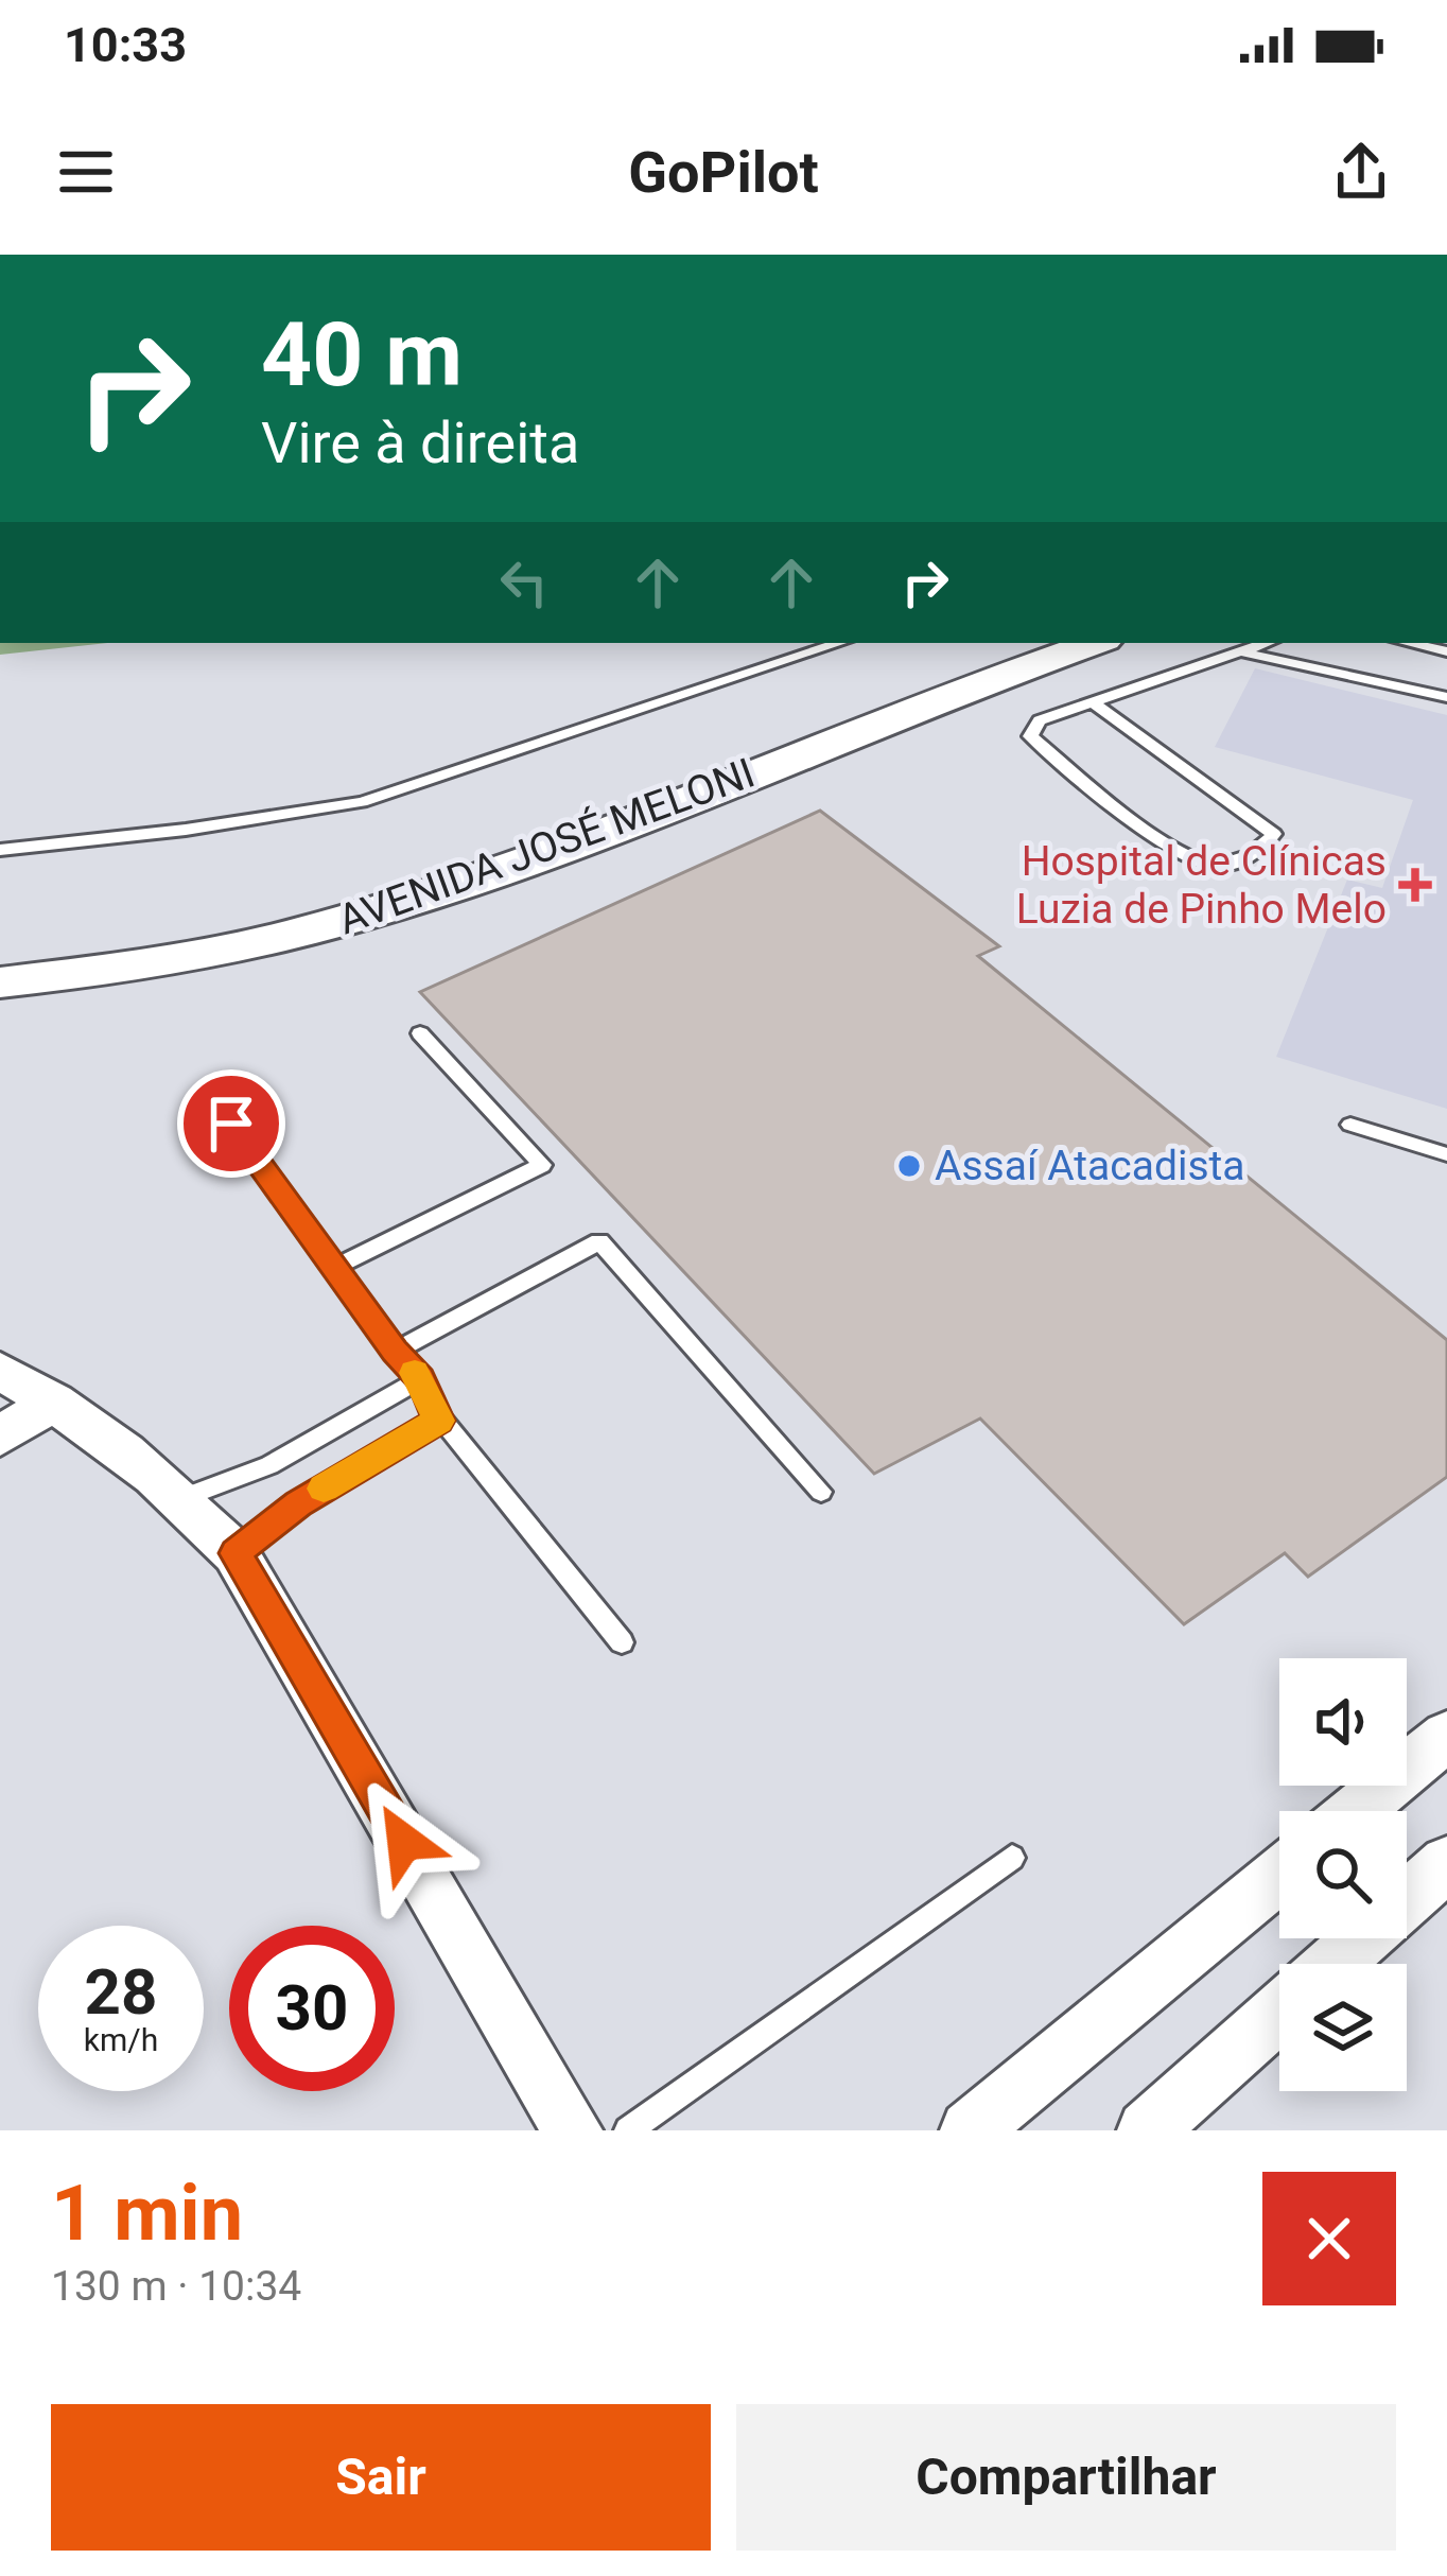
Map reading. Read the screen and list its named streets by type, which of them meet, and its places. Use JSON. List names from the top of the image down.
{
  "streets": {
    "street": ["AVENIDA JOSÉ MELONI"]
  },
  "places": {
    "health": ["Hospital de Clínicas Luzia de Pinho Melo"],
    "other": ["Assaí Atacadista"]
  },
  "page": {
    "status": "10:33",
    "header": "GoPilot",
    "turn": ["40 m", "Vire à direita"],
    "speed": "28 km/h",
    "limit": "30",
    "heading": ["1 min", "130 m · 10:34"],
    "buttons": ["Sair", "Compartilhar"]
  }
}
